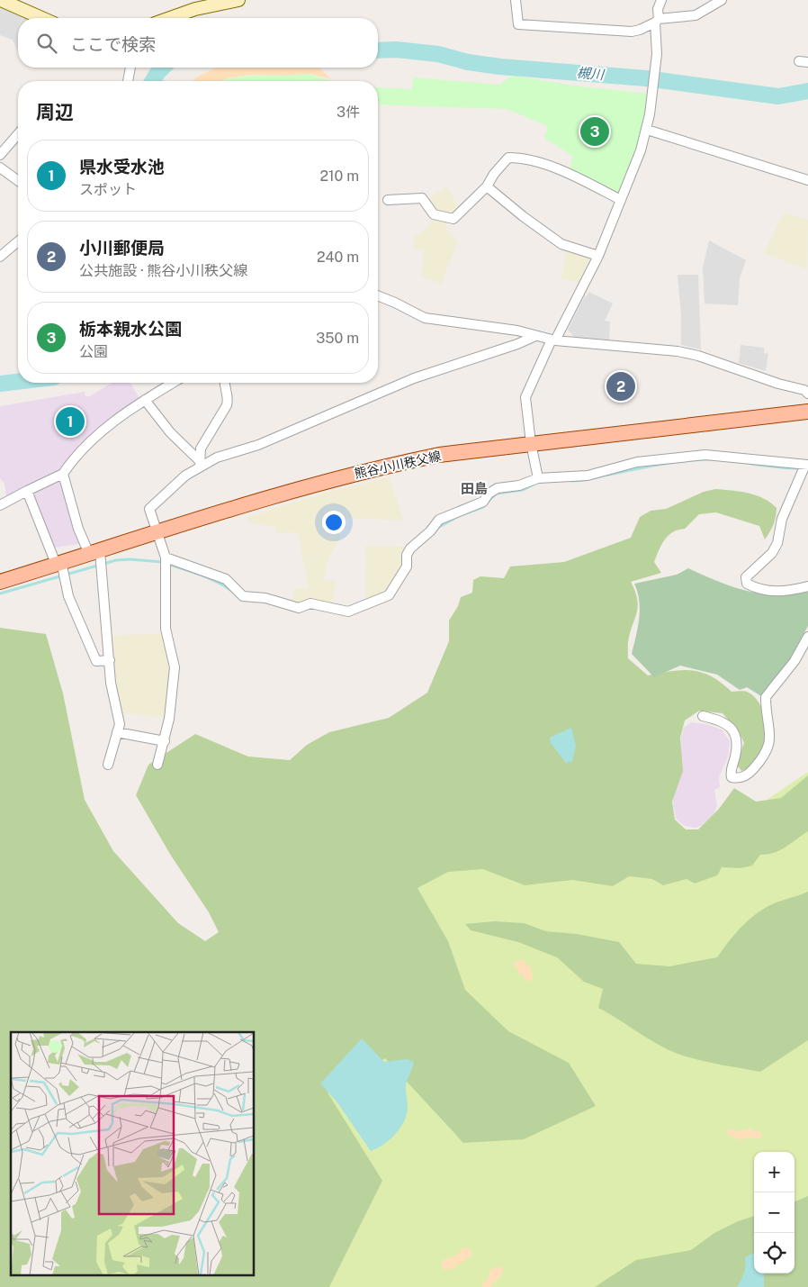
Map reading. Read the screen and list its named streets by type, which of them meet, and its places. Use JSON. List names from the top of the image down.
{
  "streets": {
    "main road": ["熊谷小川秩父線"]
  },
  "districts": ["田島"],
  "water": ["槻川"],
  "page": {
    "search": "ここで検索",
    "heading": ["周辺", "3件"],
    "pins": ["3", "2", "1"],
    "list": [
      {
        "mark": "1",
        "name": "県水受水池",
        "note": "スポット",
        "value": "210 m"
      },
      {
        "mark": "2",
        "name": "小川郵便局",
        "note": "公共施設 · 熊谷小川秩父線",
        "value": "240 m"
      },
      {
        "mark": "3",
        "name": "栃本親水公園",
        "note": "公園",
        "value": "350 m"
      }
    ],
    "map_buttons": ["+", "−"]
  }
}
